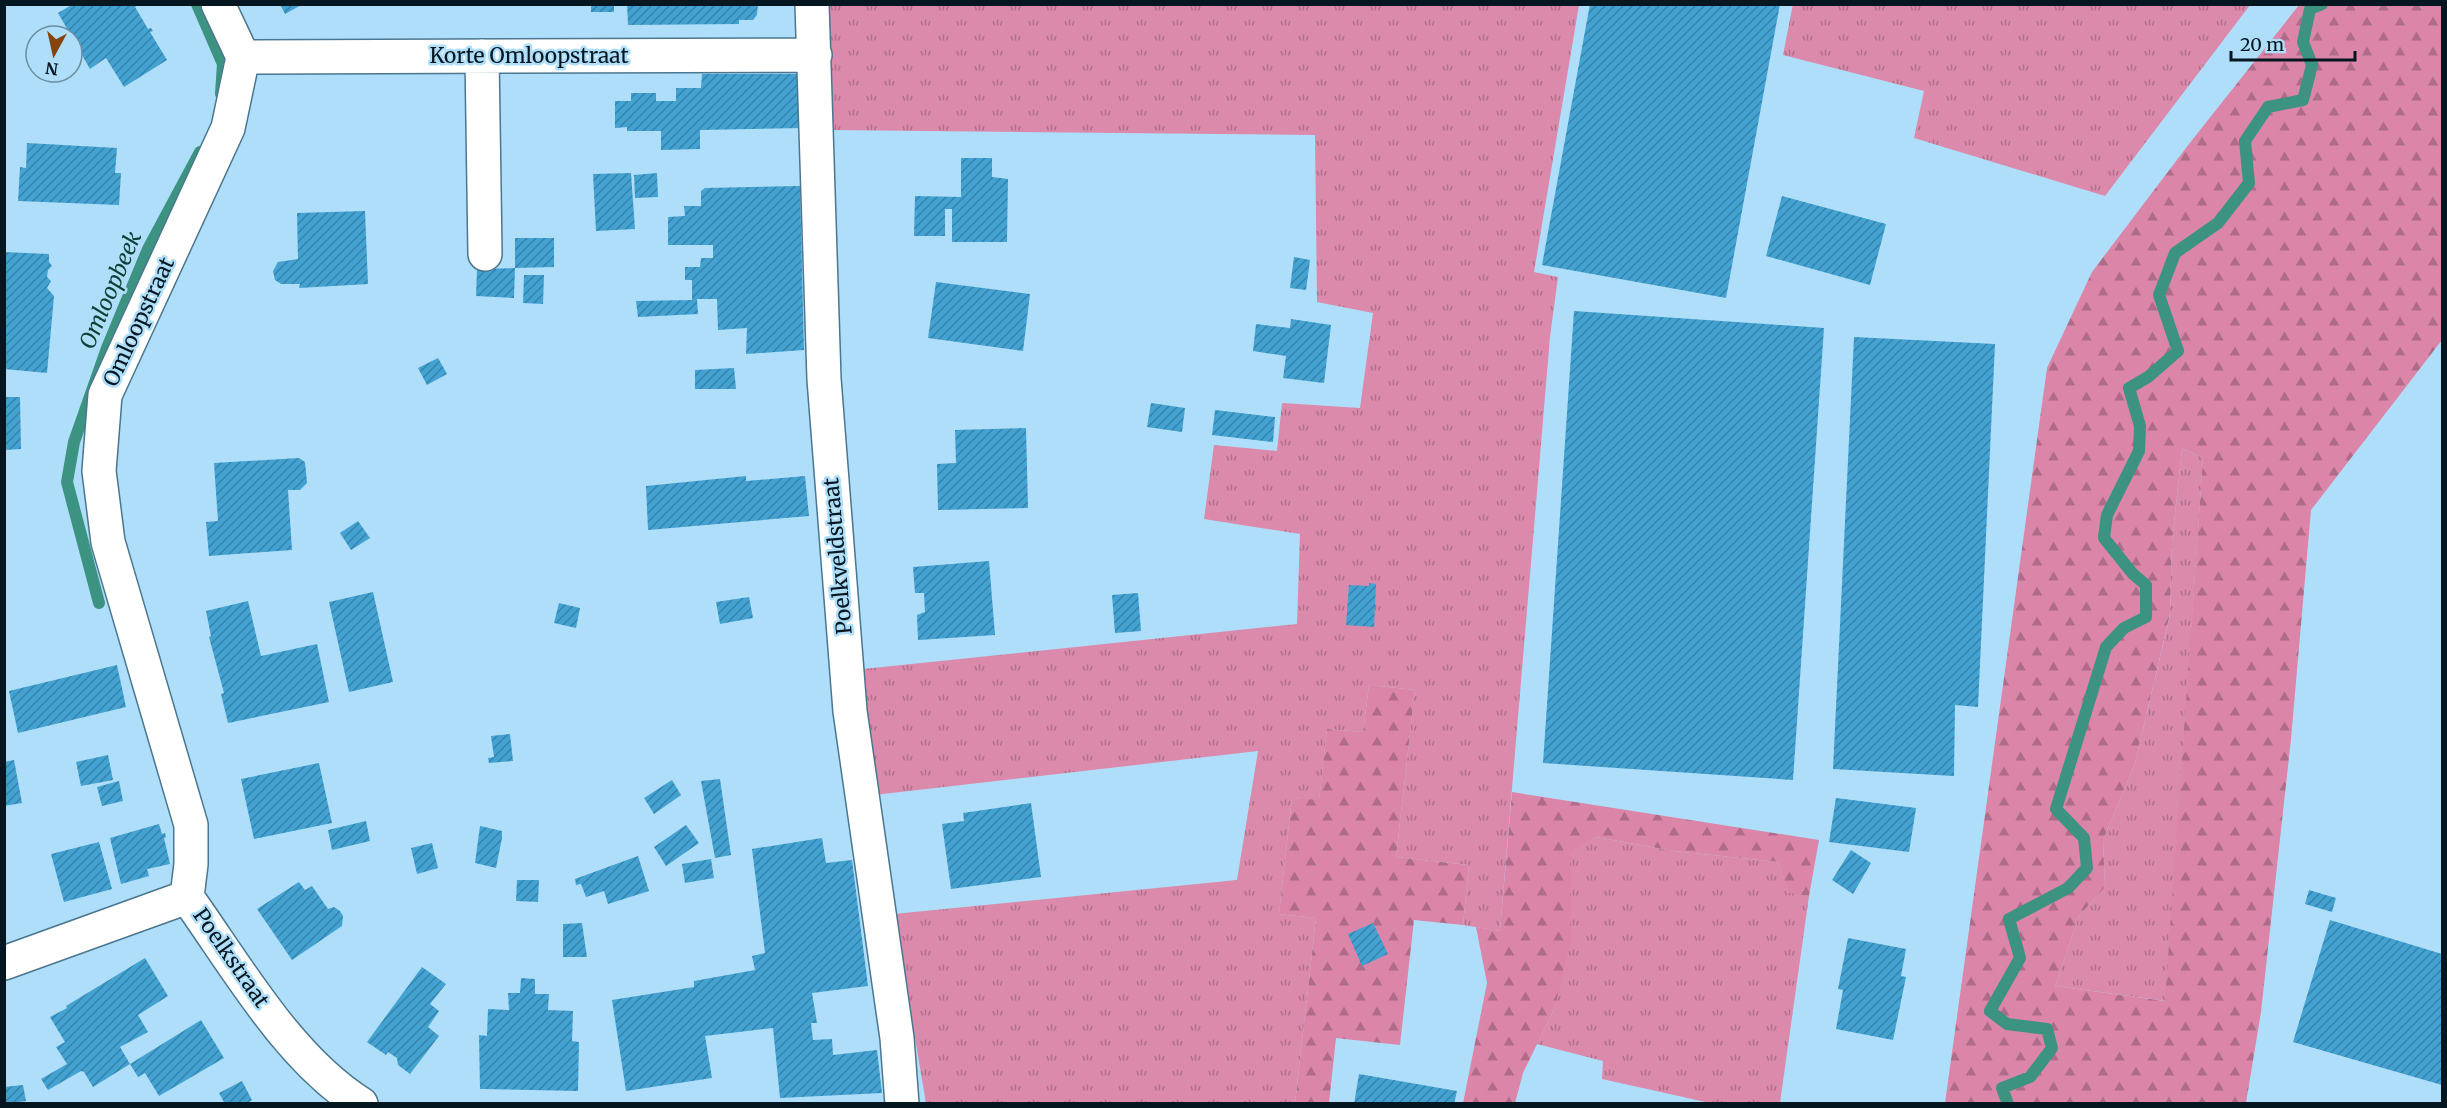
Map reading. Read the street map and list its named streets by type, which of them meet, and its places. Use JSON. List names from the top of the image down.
{
  "streets": {
    "street": [
      "Korte Omloopstraat",
      "Omloopstraat",
      "Poelkveldstraat",
      "Poelkstraat"
    ]
  },
  "crossings": [
    ["Korte Omloopstraat", "Omloopstraat"],
    ["Korte Omloopstraat", "Poelkveldstraat"],
    ["Omloopstraat", "Poelkstraat"]
  ],
  "water": ["Omloopbeek"],
  "scale_bar": "20 m",
  "north": "bottom"
}
